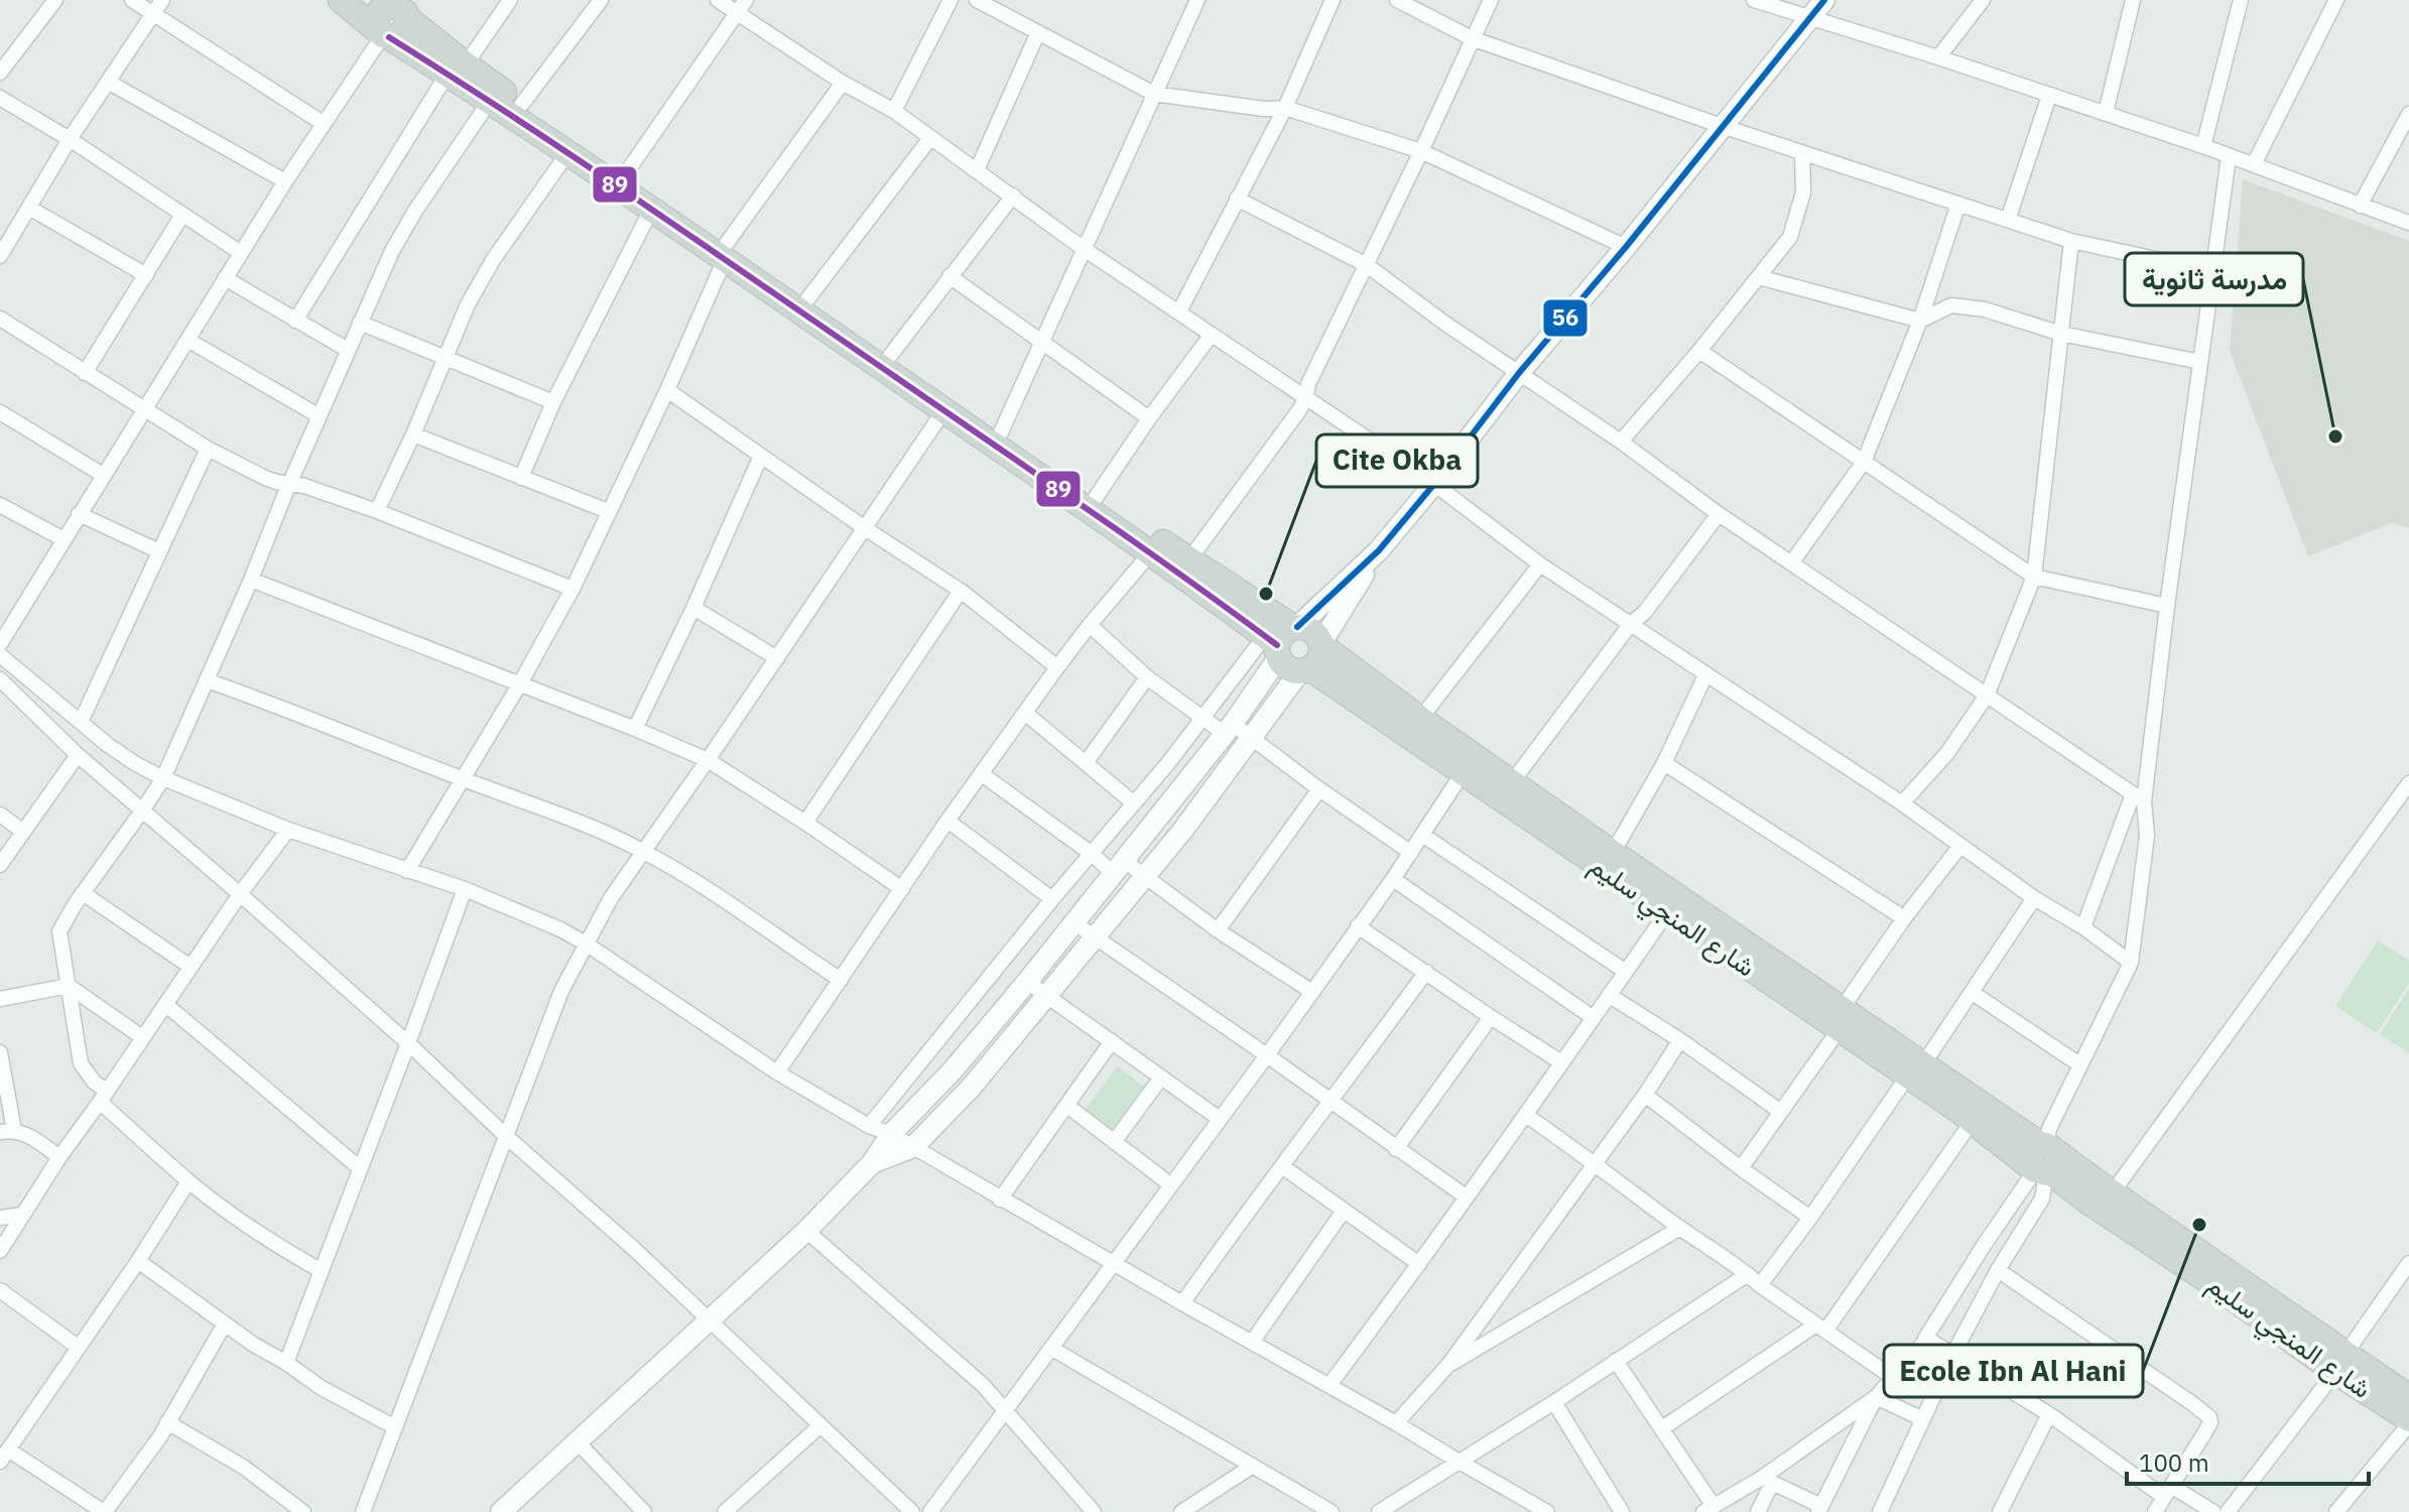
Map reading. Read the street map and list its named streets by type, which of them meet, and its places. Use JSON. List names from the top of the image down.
{
  "streets": {
    "main road": ["شارع المنجي سليم"]
  },
  "places": ["مدرسة ثانوية", "Cite Okba", "Ecole Ibn Al Hani"],
  "lines": ["transit line 56", "transit line 89"],
  "scale_bar": "100 m"
}
